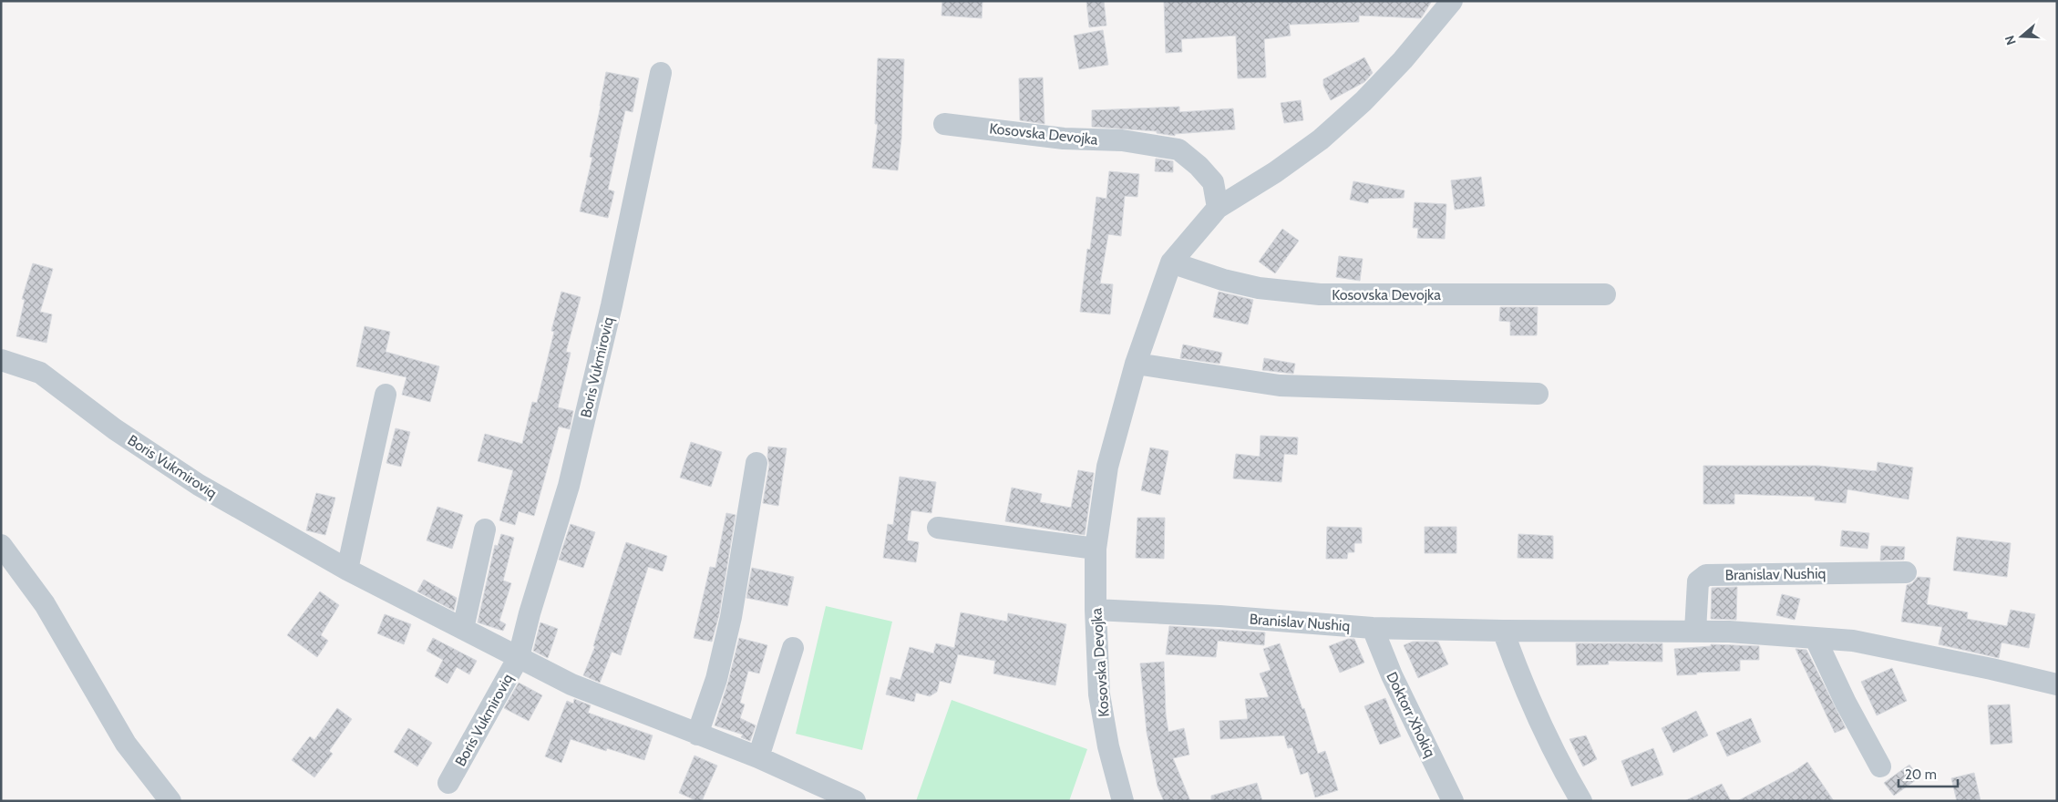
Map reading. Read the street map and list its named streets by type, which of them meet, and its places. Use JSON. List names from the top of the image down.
{
  "streets": {
    "street": [
      "Kosovska Devojka",
      "Boris Vukmiroviq",
      "Branislav Nushiq",
      "Doktorr Xhokiq"
    ]
  },
  "crossings": [
    ["Kosovska Devojka", "Branislav Nushiq"],
    ["Branislav Nushiq", "Doktorr Xhokiq"]
  ],
  "scale_bar": "20 m",
  "north": "left"
}
